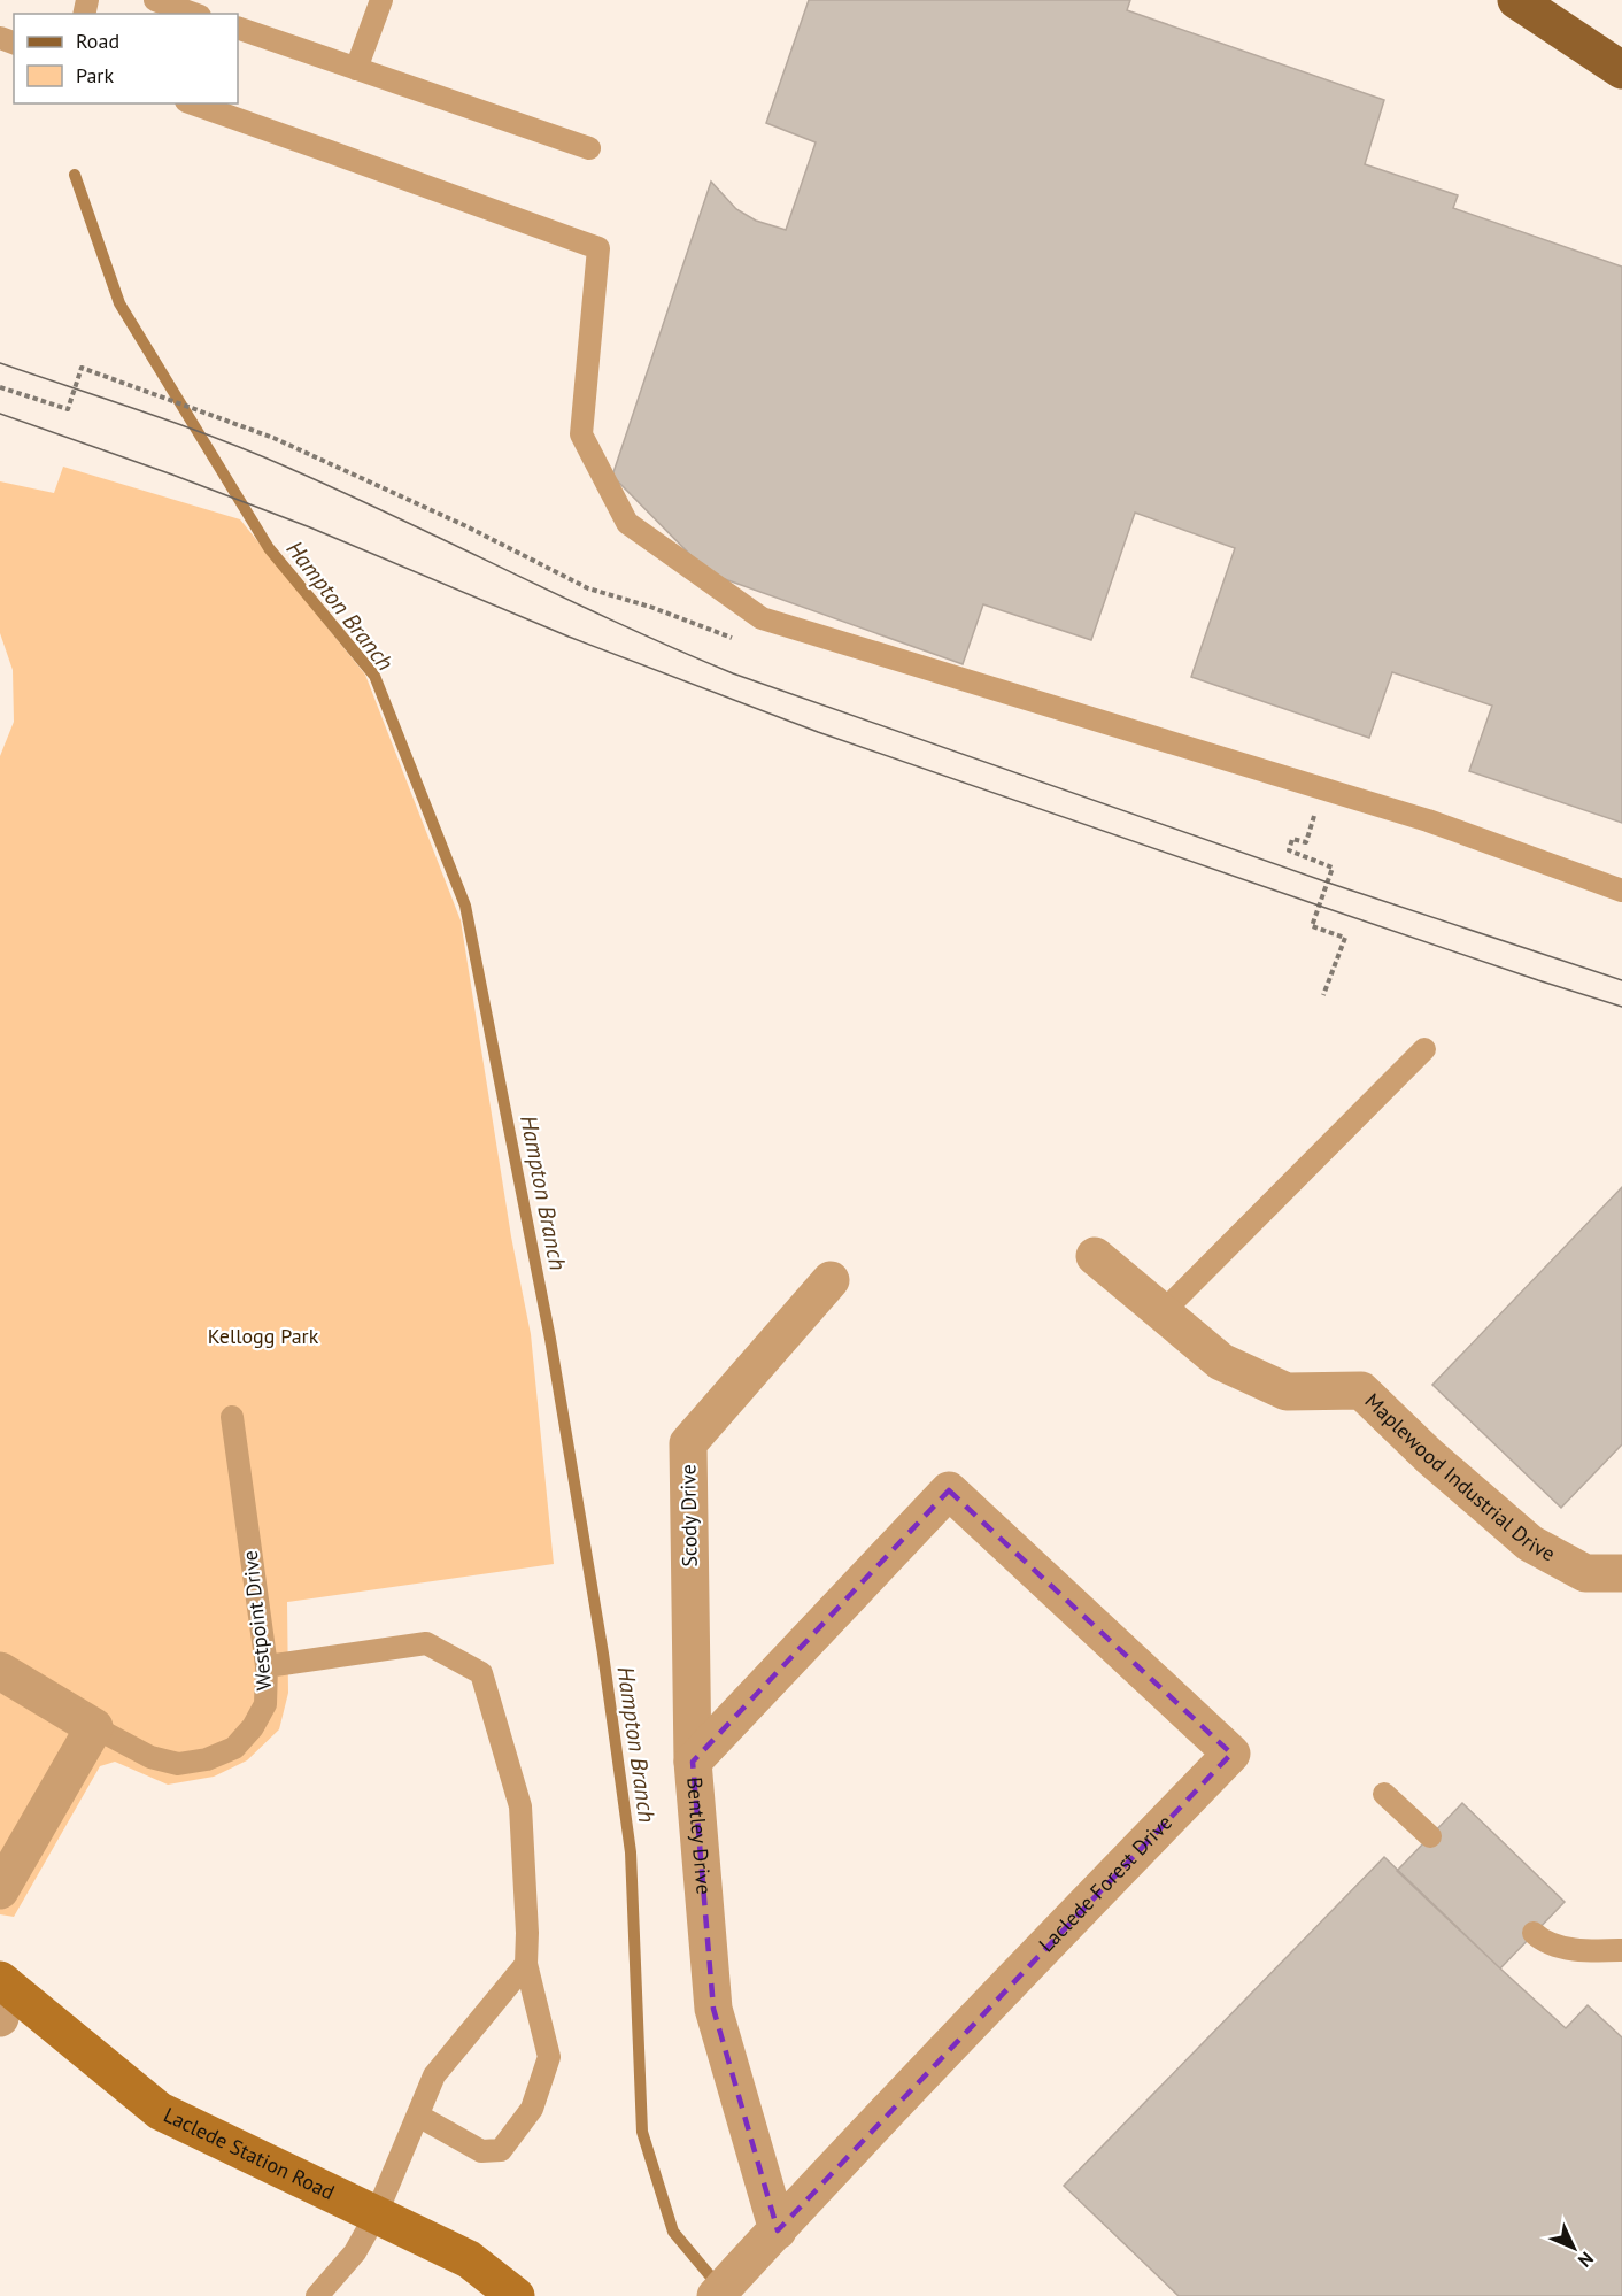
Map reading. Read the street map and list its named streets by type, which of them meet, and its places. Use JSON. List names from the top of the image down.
{
  "streets": {
    "street": [
      "Maplewood Industrial Drive",
      "Scody Drive",
      "Bentley Drive",
      "Laclede Forest Drive",
      "Laclede Station Road"
    ],
    "lane": ["Westpoint Drive"]
  },
  "crossings": [
    ["Scody Drive", "Bentley Drive"],
    ["Bentley Drive", "Laclede Forest Drive"]
  ],
  "water": ["Hampton Branch"],
  "parks": ["Kellogg Park"],
  "legend": ["Road", "Park"],
  "north": "bottom right"
}
